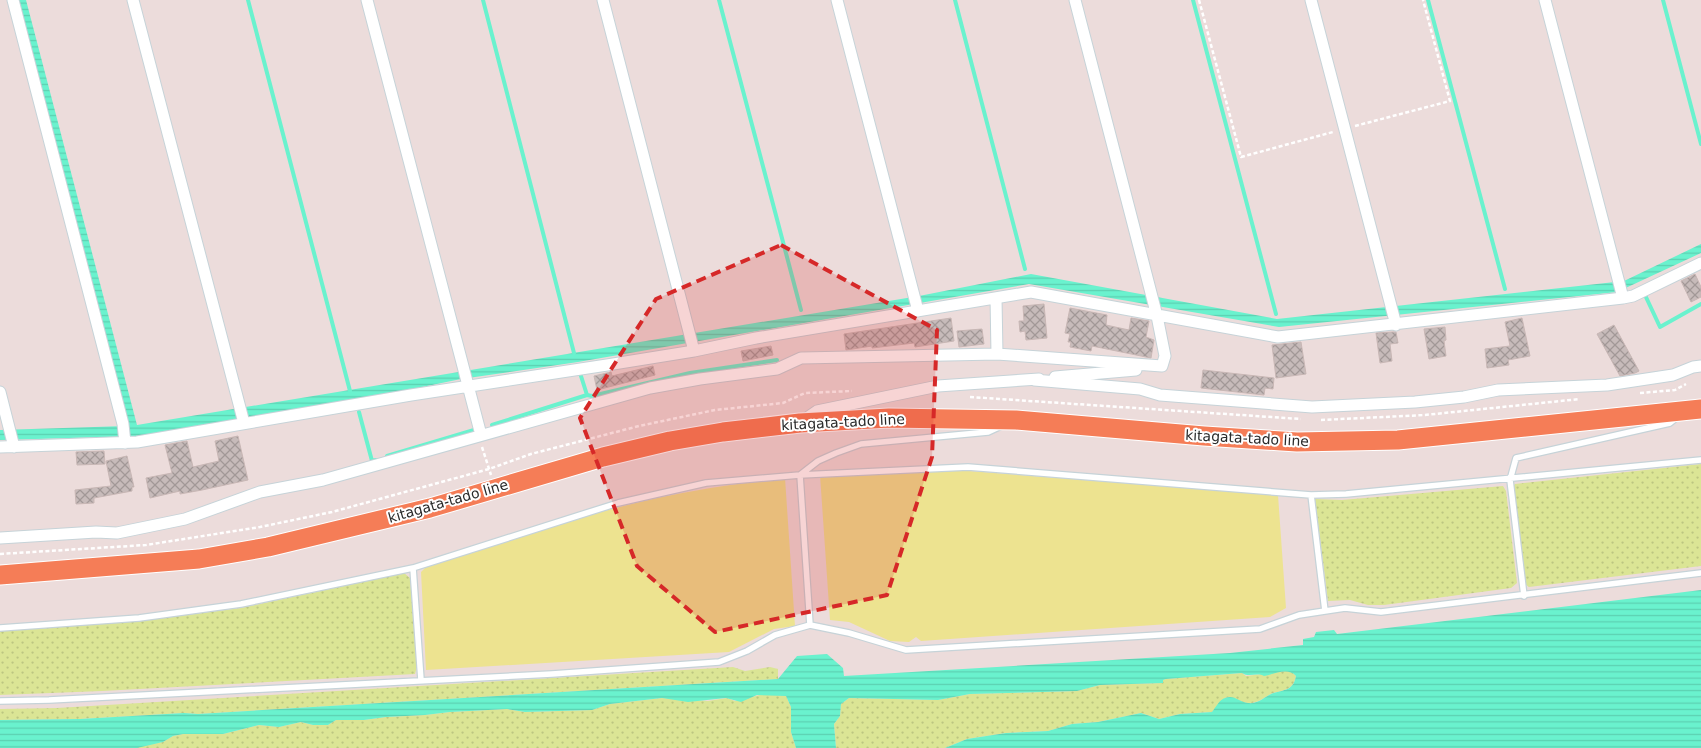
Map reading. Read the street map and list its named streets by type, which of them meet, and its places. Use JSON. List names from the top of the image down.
{
  "streets": {
    "main road": ["kitagata-tado line"]
  }
}
